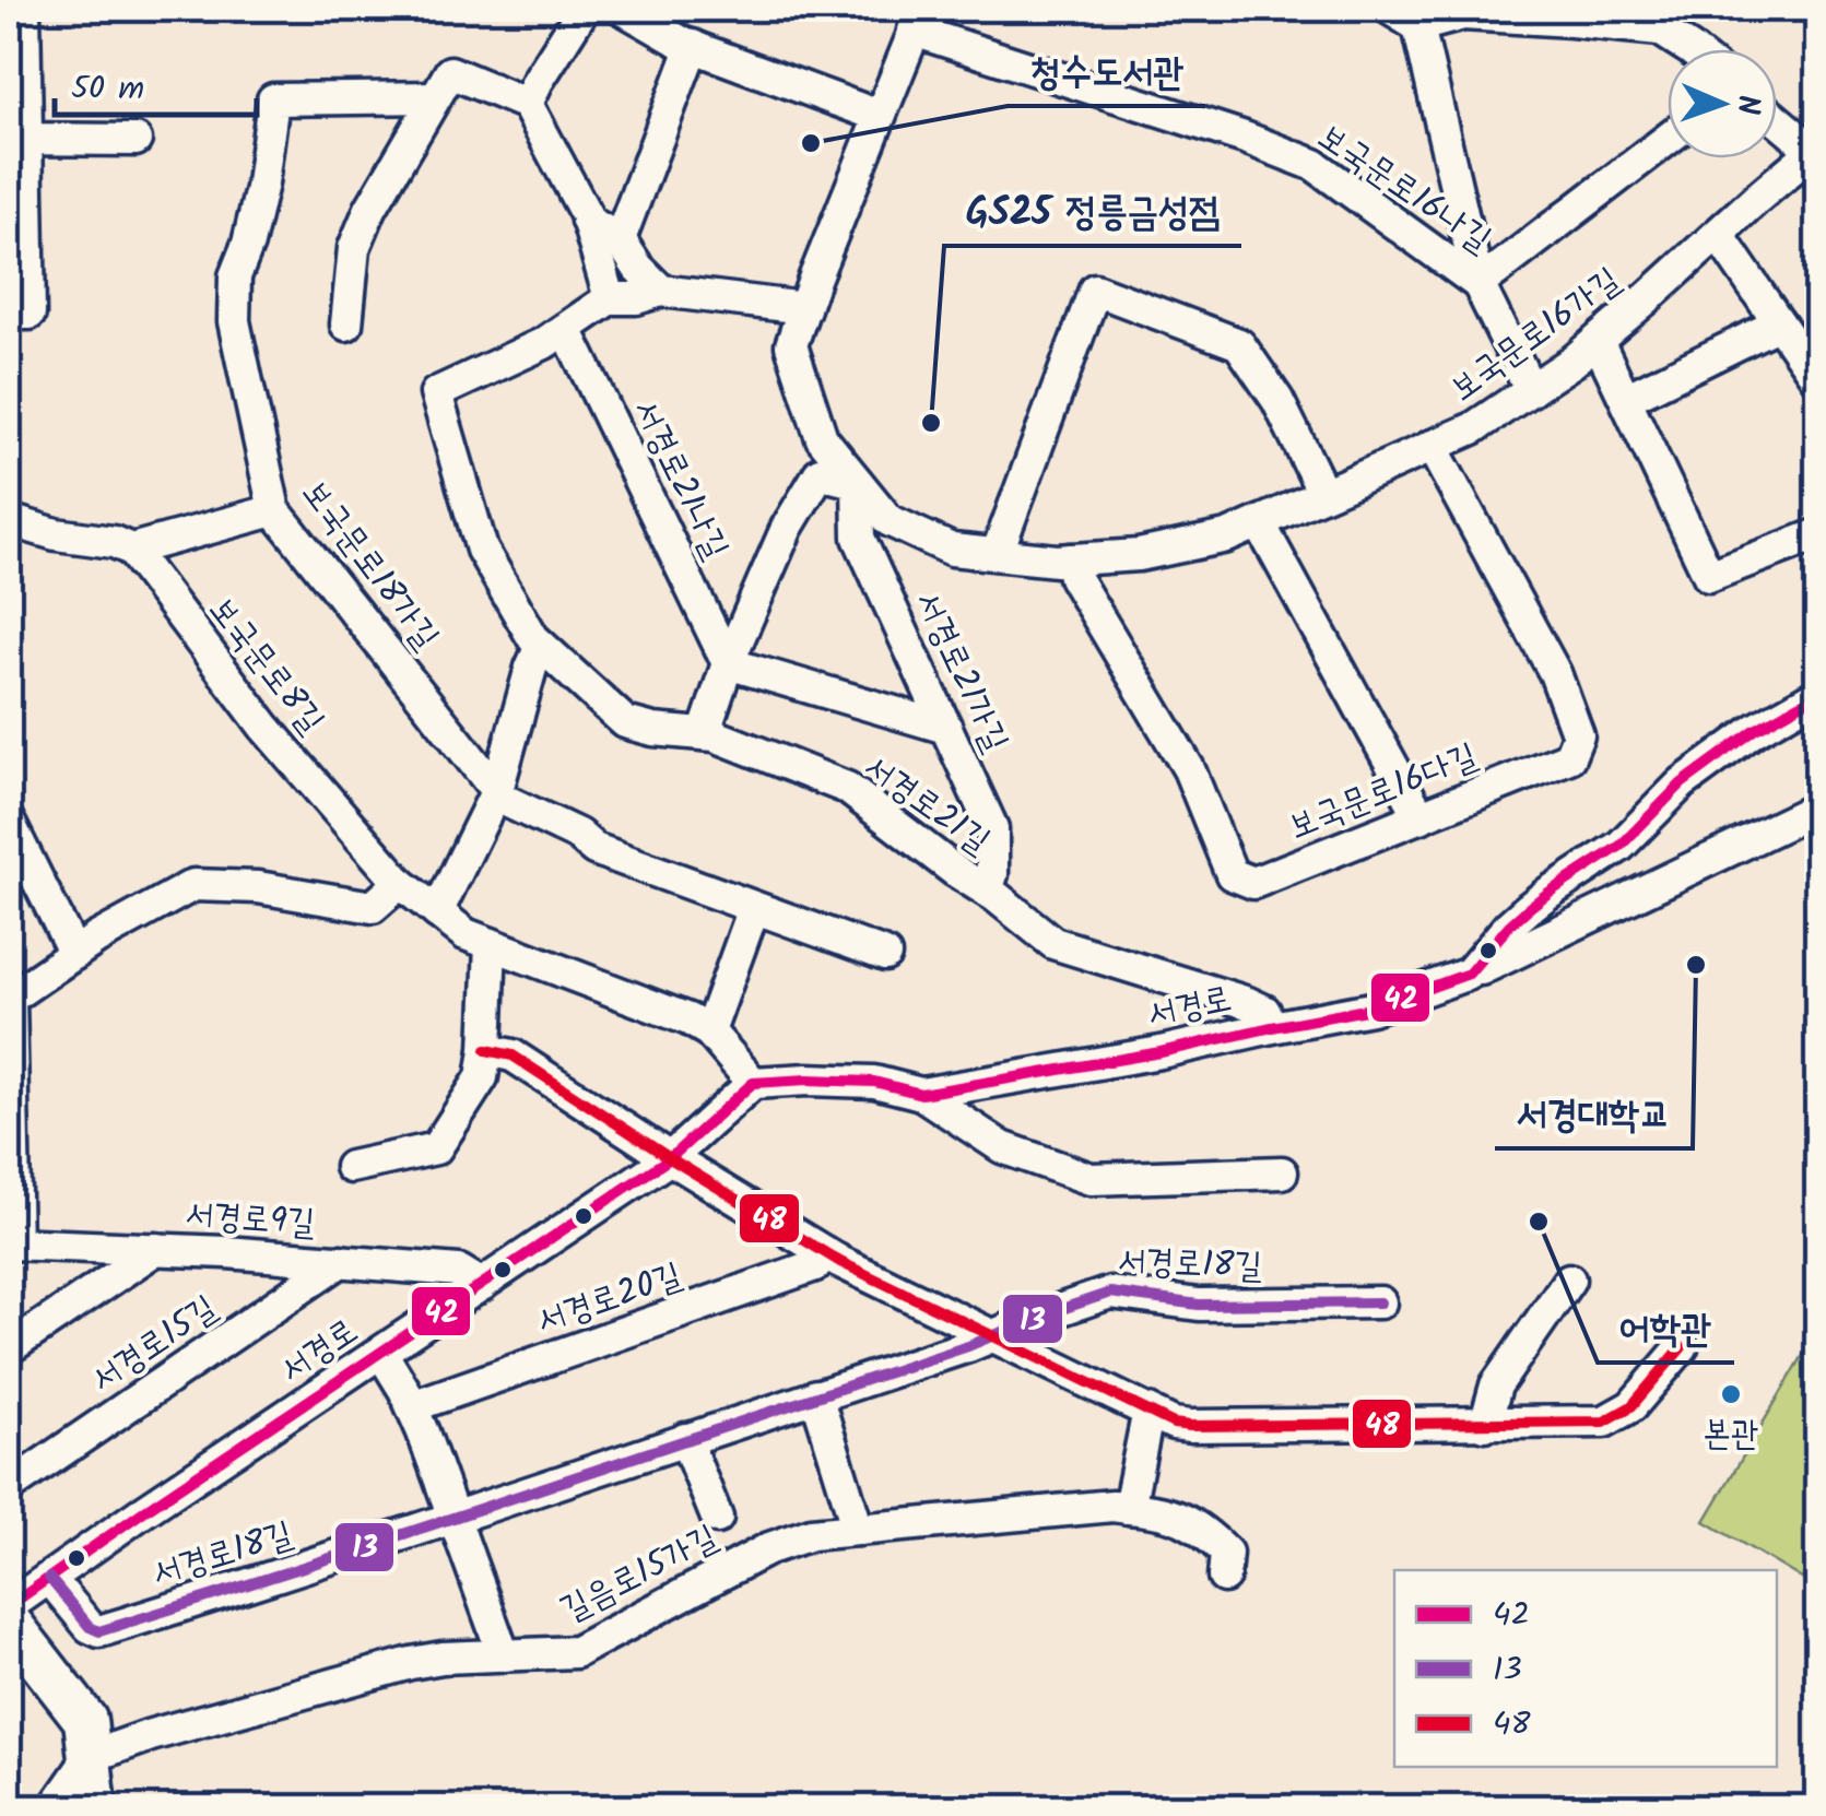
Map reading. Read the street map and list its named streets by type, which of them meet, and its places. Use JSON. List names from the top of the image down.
{
  "streets": {
    "street": [
      "보국문로16나길",
      "보국문로16가길",
      "서경로21나길",
      "보국문로18가길",
      "보국문로8길",
      "서경로21가길",
      "보국문로16다길",
      "서경로21길",
      "서경로",
      "서경로9길",
      "서경로18길",
      "서경로20길",
      "서경로15길",
      "길음로15가길"
    ]
  },
  "crossings": [
    ["보국문로16나길", "보국문로16가길"],
    ["보국문로16가길", "서경로21가길"],
    ["보국문로16가길", "보국문로16다길"],
    ["보국문로16가길", "서경로21길"],
    ["서경로21나길", "서경로21길"],
    ["보국문로8길", "서경로"],
    ["서경로21가길", "서경로21길"],
    ["서경로21길", "서경로"],
    ["서경로", "서경로9길"],
    ["서경로", "서경로18길"],
    ["서경로9길", "서경로15길"]
  ],
  "places": [
    "청수도서관",
    "GS25 정릉금성점",
    "서경대학교",
    "어학관",
    "본관"
  ],
  "lines": ["transit line 42", "transit line 48", "transit line 13"],
  "legend": ["42", "13", "48"],
  "scale_bar": "50 m",
  "north": "right"
}
